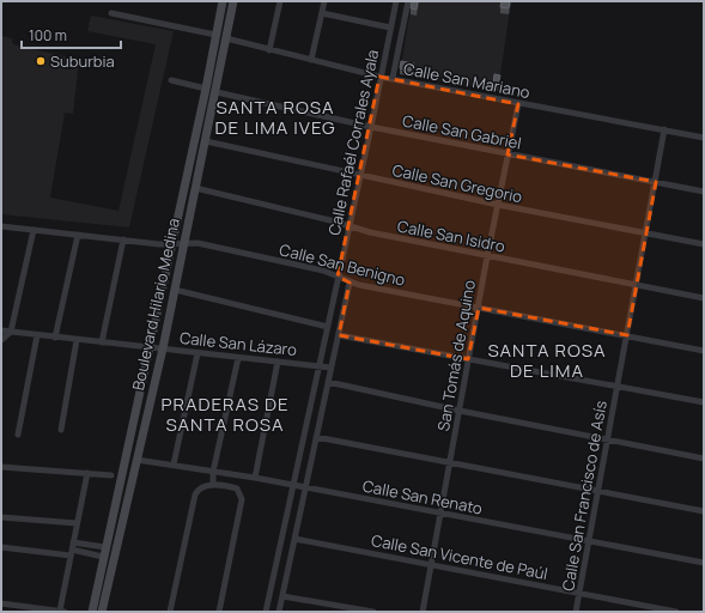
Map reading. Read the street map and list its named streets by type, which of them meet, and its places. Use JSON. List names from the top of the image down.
{
  "streets": {
    "main road": ["Boulevard Hilario Medina"],
    "street": [
      "Calle San Mariano",
      "Calle San Gabriel",
      "Calle Rafaél Corrales Ayala",
      "Calle San Gregorio",
      "Calle San Isidro",
      "Calle San Benigno",
      "Calle San Lázaro",
      "San Tomás de Aquino",
      "Calle San Francisco de Asís",
      "Calle San Renato",
      "Calle San Vicente de Paúl"
    ]
  },
  "crossings": [
    ["Calle San Mariano", "Calle Rafaél Corrales Ayala"],
    ["Calle San Mariano", "Boulevard Hilario Medina"],
    ["Calle San Mariano", "San Tomás de Aquino"],
    ["Calle San Mariano", "Calle San Francisco de Asís"],
    ["Calle San Gabriel", "Calle Rafaél Corrales Ayala"],
    ["Calle San Gabriel", "Boulevard Hilario Medina"],
    ["Calle San Gabriel", "San Tomás de Aquino"],
    ["Calle San Gabriel", "Calle San Francisco de Asís"],
    ["Calle Rafaél Corrales Ayala", "Calle San Gregorio"],
    ["Calle Rafaél Corrales Ayala", "Calle San Isidro"],
    ["Calle Rafaél Corrales Ayala", "Calle San Benigno"],
    ["Calle Rafaél Corrales Ayala", "Calle San Lázaro"],
    ["Calle Rafaél Corrales Ayala", "Calle San Renato"],
    ["Calle San Gregorio", "Boulevard Hilario Medina"],
    ["Calle San Gregorio", "San Tomás de Aquino"],
    ["Calle San Gregorio", "Calle San Francisco de Asís"],
    ["Calle San Isidro", "Boulevard Hilario Medina"],
    ["Calle San Isidro", "San Tomás de Aquino"],
    ["Calle San Isidro", "Calle San Francisco de Asís"],
    ["Calle San Benigno", "Boulevard Hilario Medina"],
    ["Calle San Benigno", "San Tomás de Aquino"],
    ["Calle San Benigno", "Calle San Francisco de Asís"],
    ["Boulevard Hilario Medina", "Calle San Lázaro"],
    ["Boulevard Hilario Medina", "Calle San Renato"],
    ["San Tomás de Aquino", "Calle San Renato"],
    ["San Tomás de Aquino", "Calle San Vicente de Paúl"],
    ["Calle San Francisco de Asís", "Calle San Renato"],
    ["Calle San Francisco de Asís", "Calle San Vicente de Paúl"]
  ],
  "districts": ["SANTA ROSA DE LIMA IVEG", "SANTA ROSA DE LIMA", "PRADERAS DE SANTA ROSA"],
  "places": ["Suburbia"],
  "scale_bar": "100 m"
}
